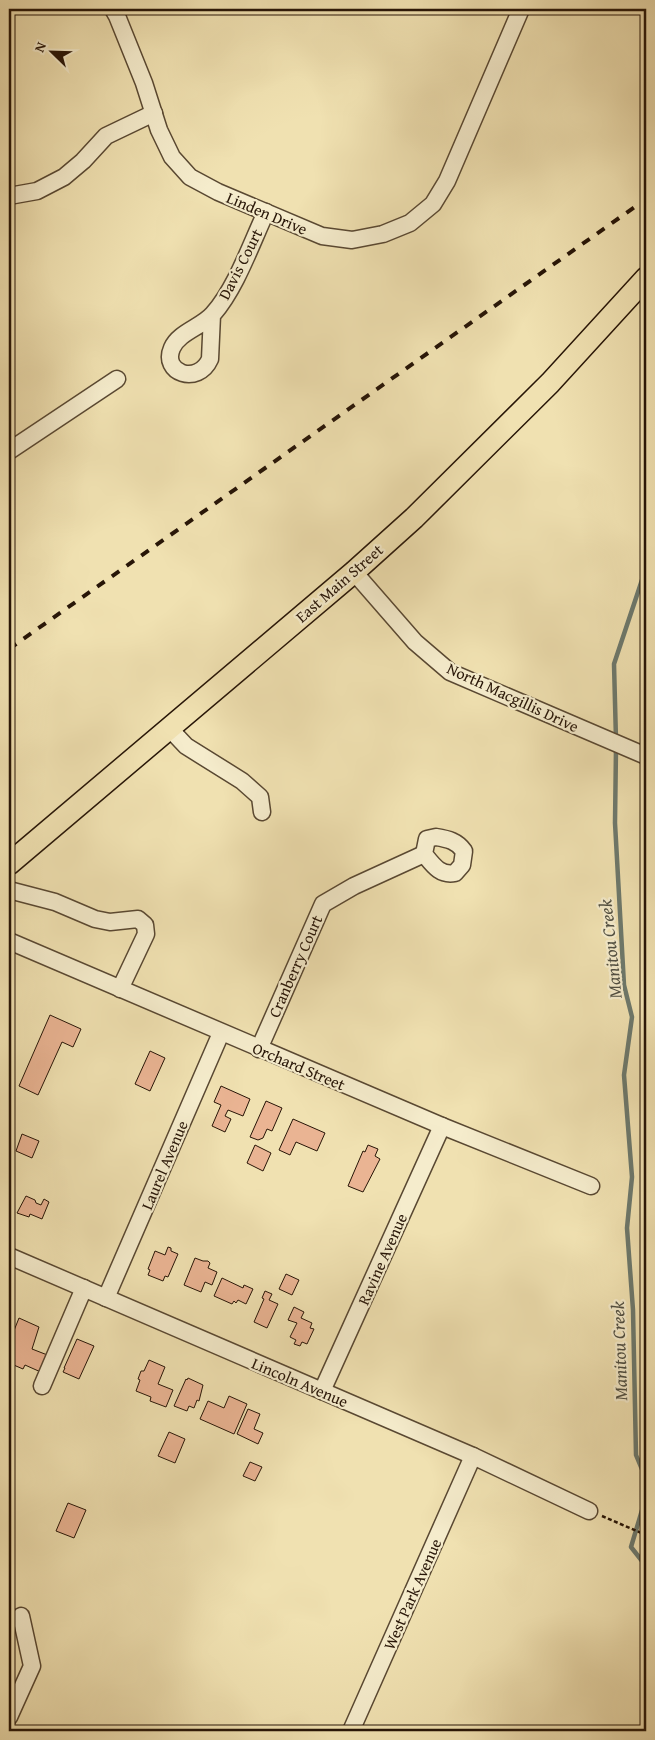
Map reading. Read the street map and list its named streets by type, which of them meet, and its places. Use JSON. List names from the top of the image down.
{
  "streets": {
    "main road": ["East Main Street"],
    "street": [
      "Linden Drive",
      "Davis Court",
      "North Macgillis Drive",
      "Cranberry Court",
      "Orchard Street",
      "Laurel Avenue",
      "Ravine Avenue",
      "Lincoln Avenue",
      "West Park Avenue"
    ]
  },
  "crossings": [
    ["Linden Drive", "Davis Court"],
    ["East Main Street", "North Macgillis Drive"],
    ["Cranberry Court", "Orchard Street"],
    ["Orchard Street", "Laurel Avenue"],
    ["Orchard Street", "Ravine Avenue"],
    ["Laurel Avenue", "Lincoln Avenue"],
    ["Ravine Avenue", "Lincoln Avenue"],
    ["Lincoln Avenue", "West Park Avenue"]
  ],
  "water": ["Manitou Creek"],
  "north": "top left"
}
